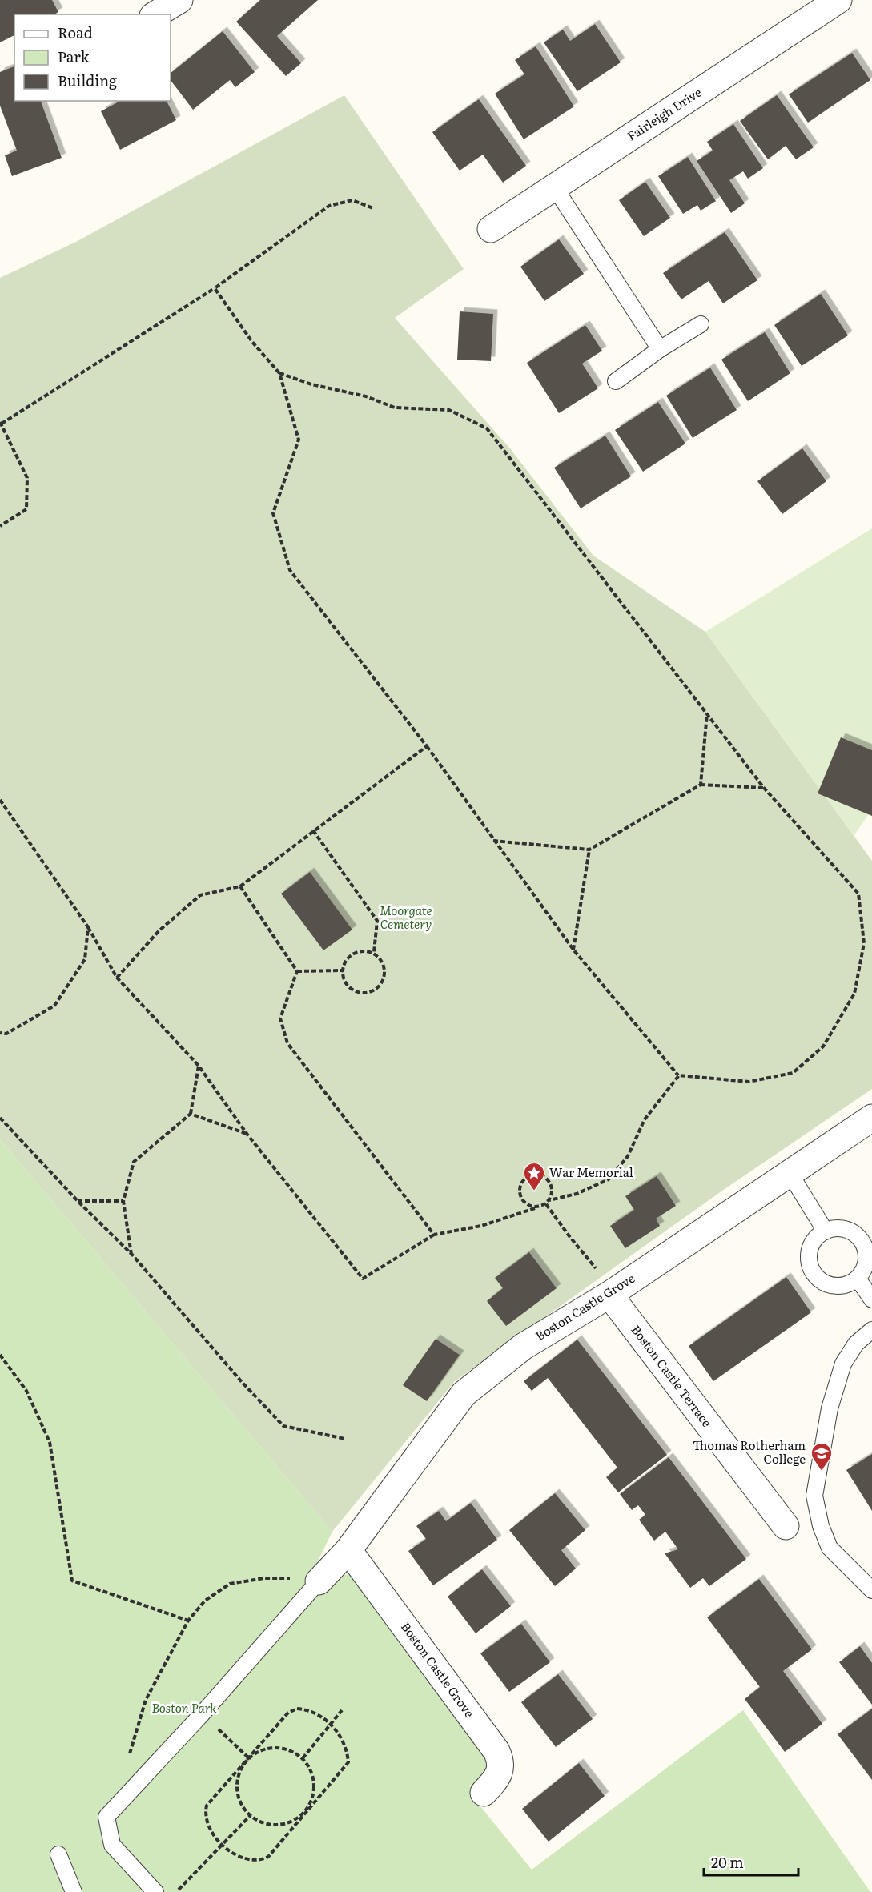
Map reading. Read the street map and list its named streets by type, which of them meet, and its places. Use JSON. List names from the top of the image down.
{
  "streets": {
    "street": ["Fairleigh Drive", "Boston Castle Grove", "Boston Castle Terrace"]
  },
  "crossings": [
    ["Boston Castle Grove", "Boston Castle Terrace"]
  ],
  "parks": ["Moorgate Cemetery", "Boston Park"],
  "places": {
    "place": ["War Memorial"],
    "school or university": ["Thomas Rotherham College"]
  },
  "legend": ["Road", "Park", "Building"],
  "scale_bar": "20 m"
}
